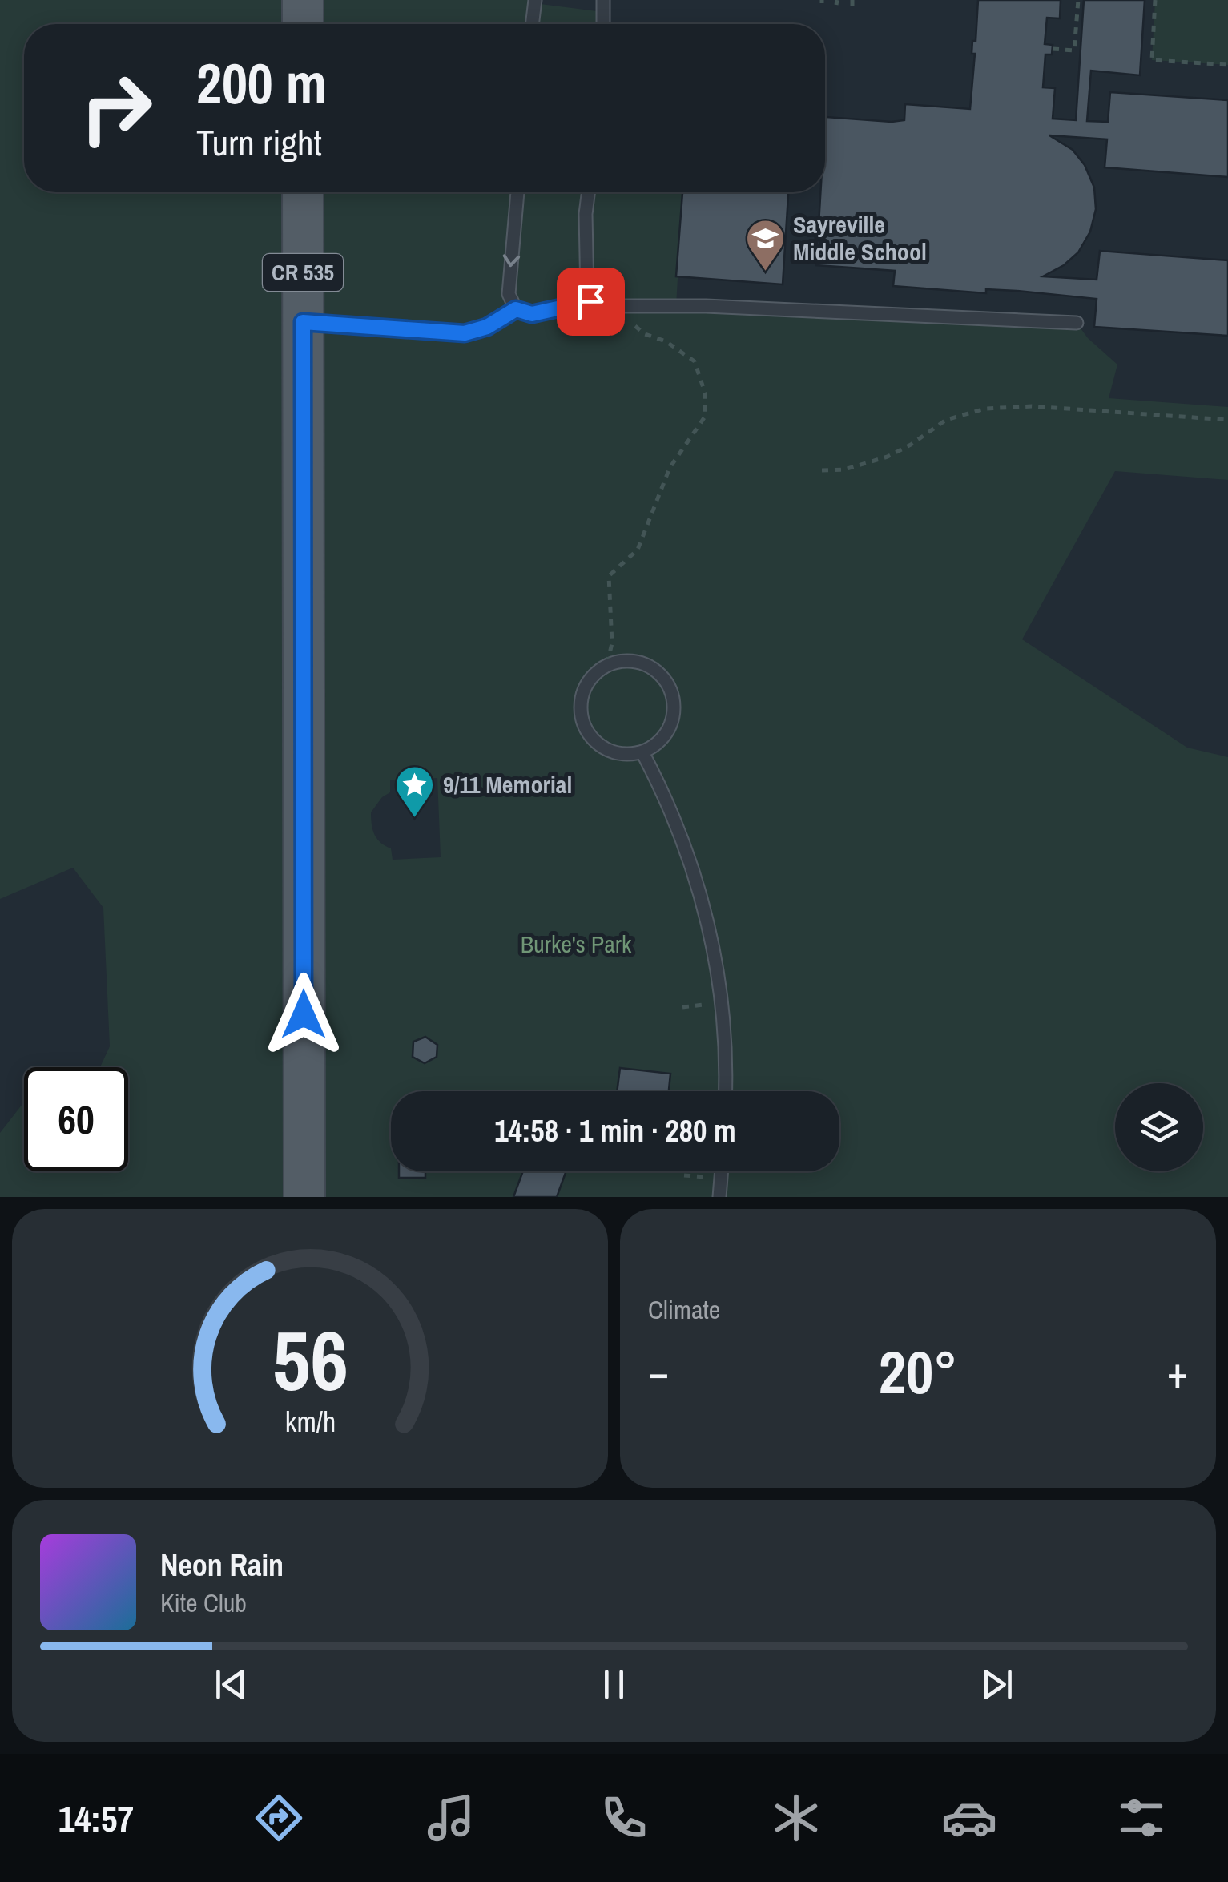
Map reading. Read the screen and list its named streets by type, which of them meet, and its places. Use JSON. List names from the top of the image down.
{
  "streets": {
    "main road": ["CR 535"]
  },
  "parks": ["Burke's Park"],
  "places": {
    "school or university": ["Sayreville Middle School"],
    "place": ["9/11 Memorial"]
  },
  "page": {
    "turn": ["200 m", "Turn right"],
    "limit": "60",
    "trip": "14:58 · 1 min · 280 m",
    "tile": "Climate",
    "heat": ["−", "20°", "+"],
    "song": ["Neon Rain", "Kite Club"],
    "tabs": "14:57",
    "gauge": ["56", "km/h"]
  }
}
